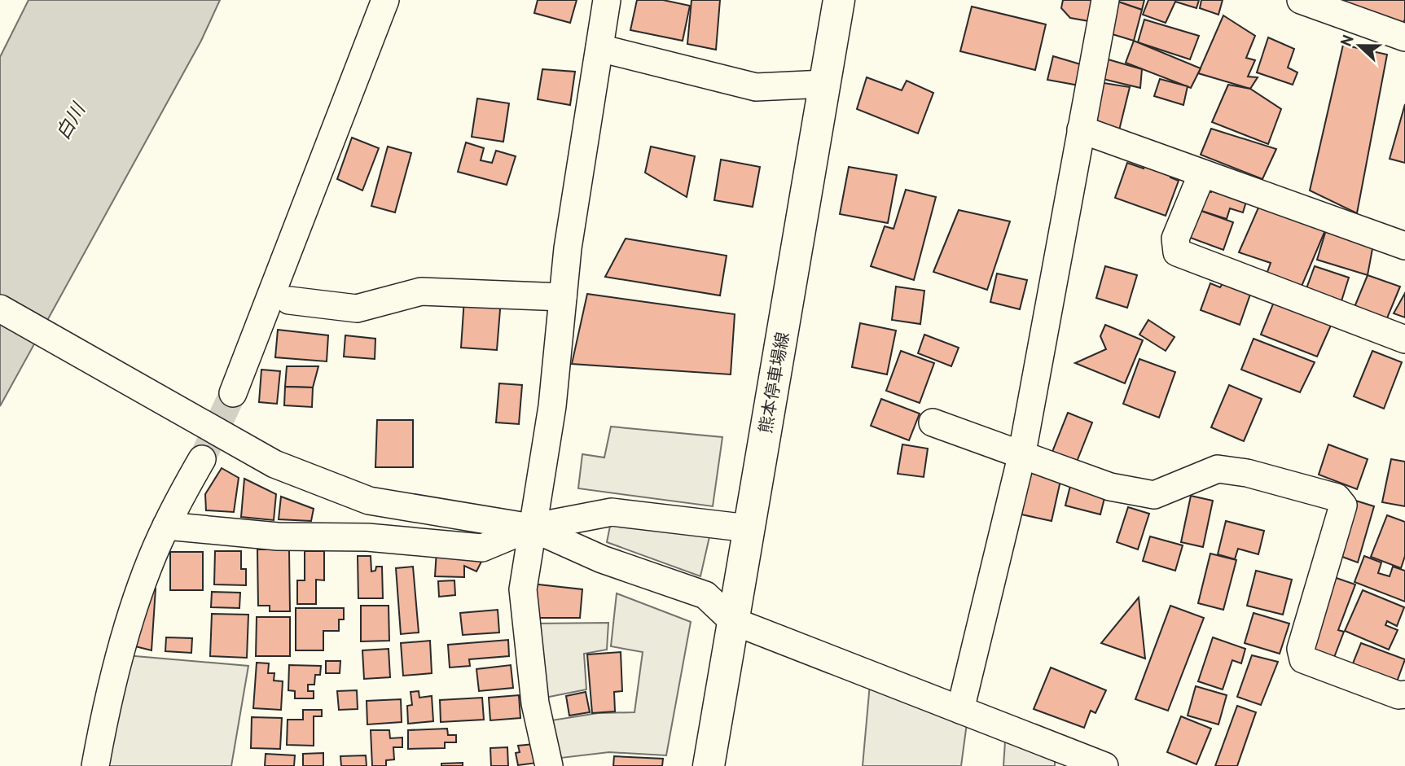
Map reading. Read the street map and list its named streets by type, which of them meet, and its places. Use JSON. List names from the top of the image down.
{
  "streets": {
    "main road": ["熊本停車場線"]
  },
  "water": ["白川"],
  "north": "left"
}
